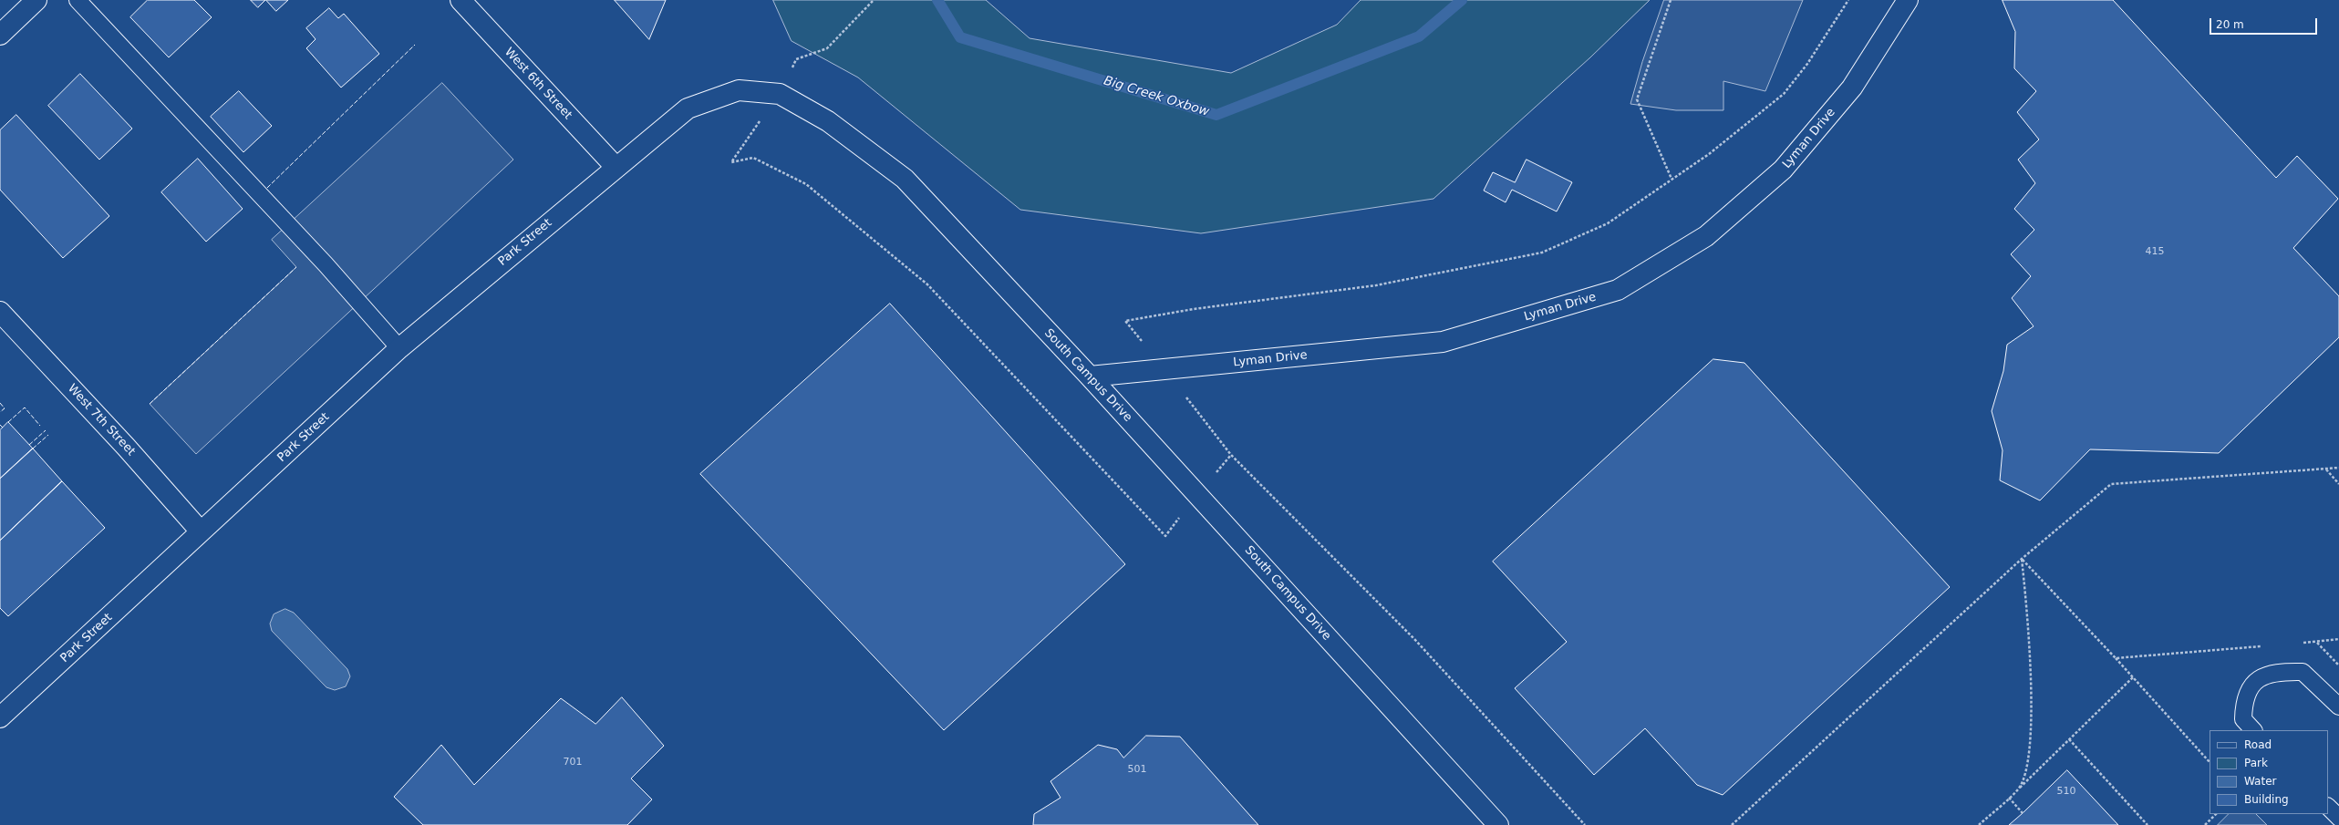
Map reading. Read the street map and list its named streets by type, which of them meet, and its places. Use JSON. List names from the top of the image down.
{
  "streets": {
    "street": [
      "West 6th Street",
      "Lyman Drive",
      "Park Street",
      "South Campus Drive",
      "West 7th Street"
    ]
  },
  "crossings": [
    ["West 6th Street", "Park Street"],
    ["West 6th Street", "South Campus Drive"],
    ["Lyman Drive", "South Campus Drive"],
    ["Park Street", "South Campus Drive"],
    ["Park Street", "West 7th Street"]
  ],
  "water": ["Big Creek Oxbow"],
  "house_numbers": [
    "415",
    "701",
    "501",
    "510"
  ],
  "legend": [
    "Road",
    "Park",
    "Water",
    "Building"
  ],
  "scale_bar": "20 m"
}
